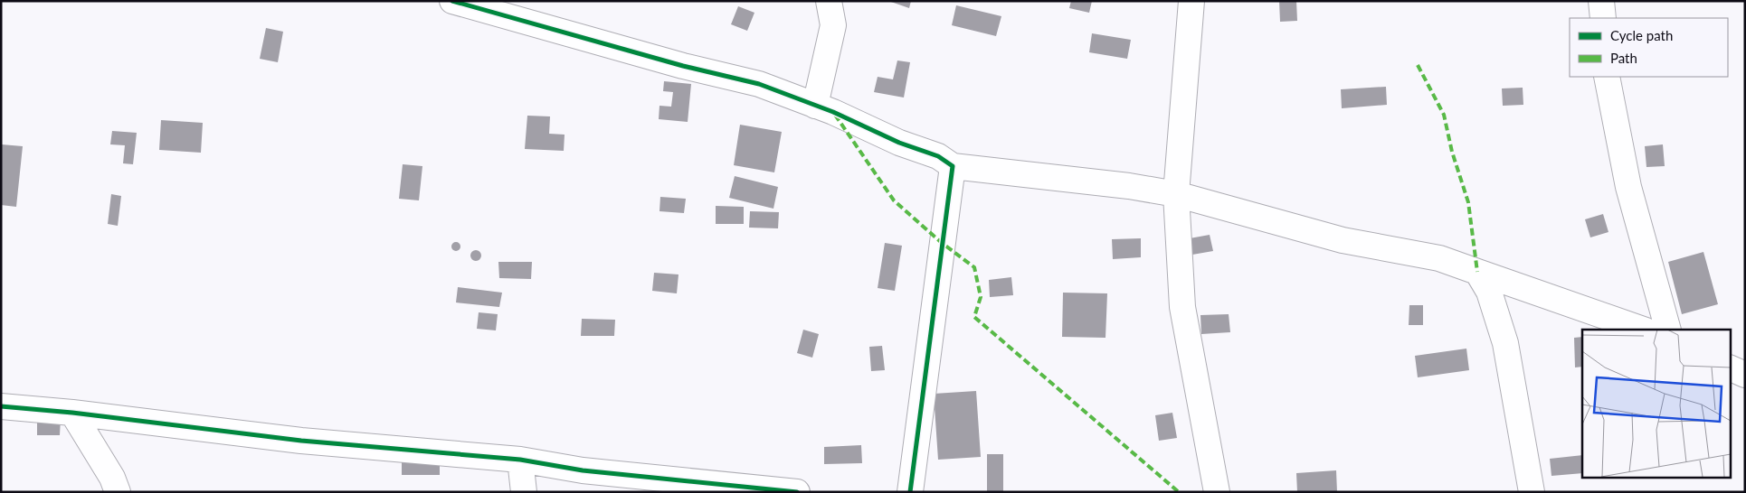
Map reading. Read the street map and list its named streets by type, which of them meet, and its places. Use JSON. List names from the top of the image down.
{
  "legend": ["Cycle path", "Path"]
}
